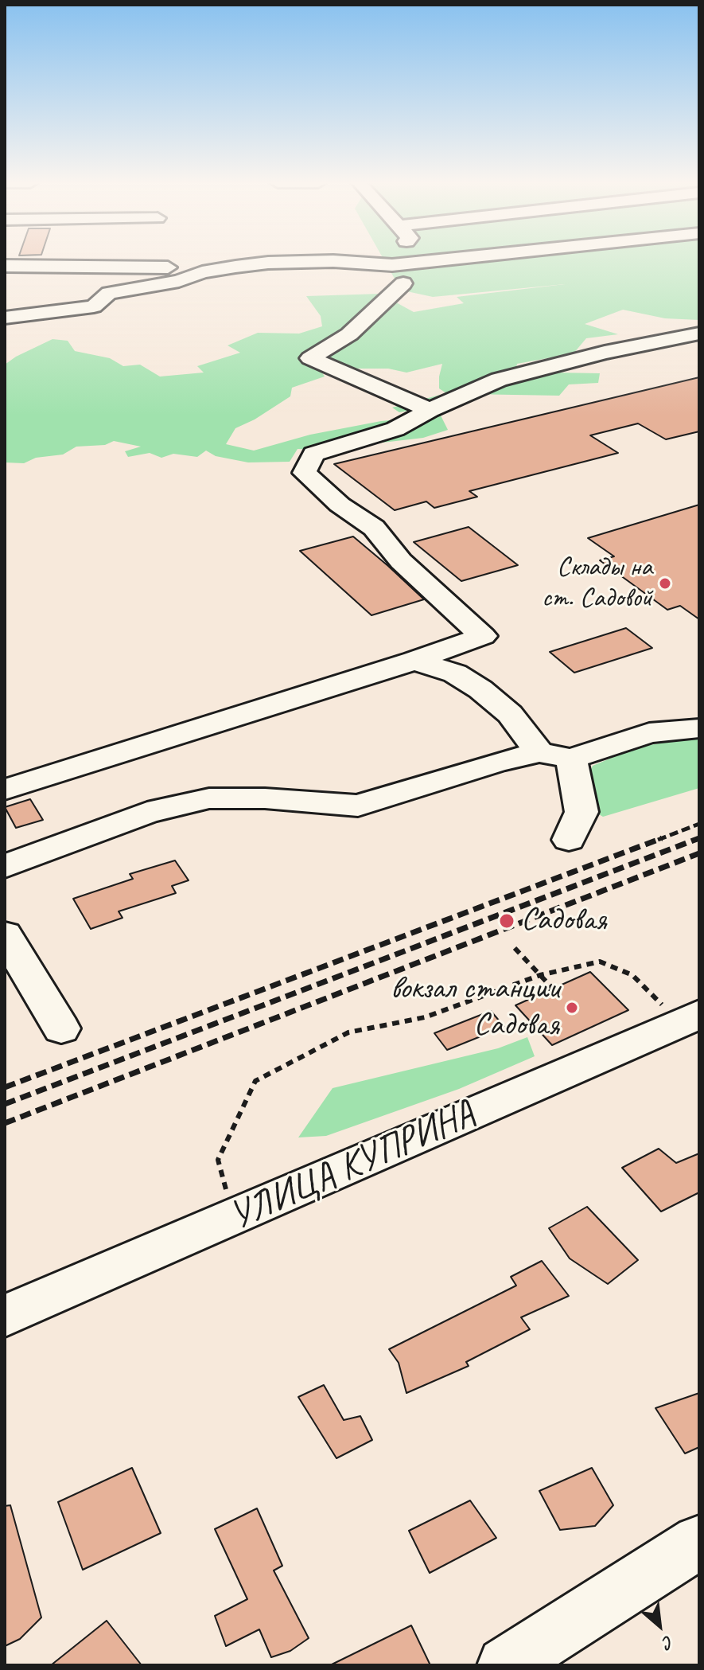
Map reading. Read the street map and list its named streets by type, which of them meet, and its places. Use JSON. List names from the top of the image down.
{
  "streets": {
    "street": ["УЛИЦА КУПРИНА"]
  },
  "places": ["Склады на ст. Садовой", "Садовая", "вокзал станции Садовая"],
  "north": "bottom right"
}
